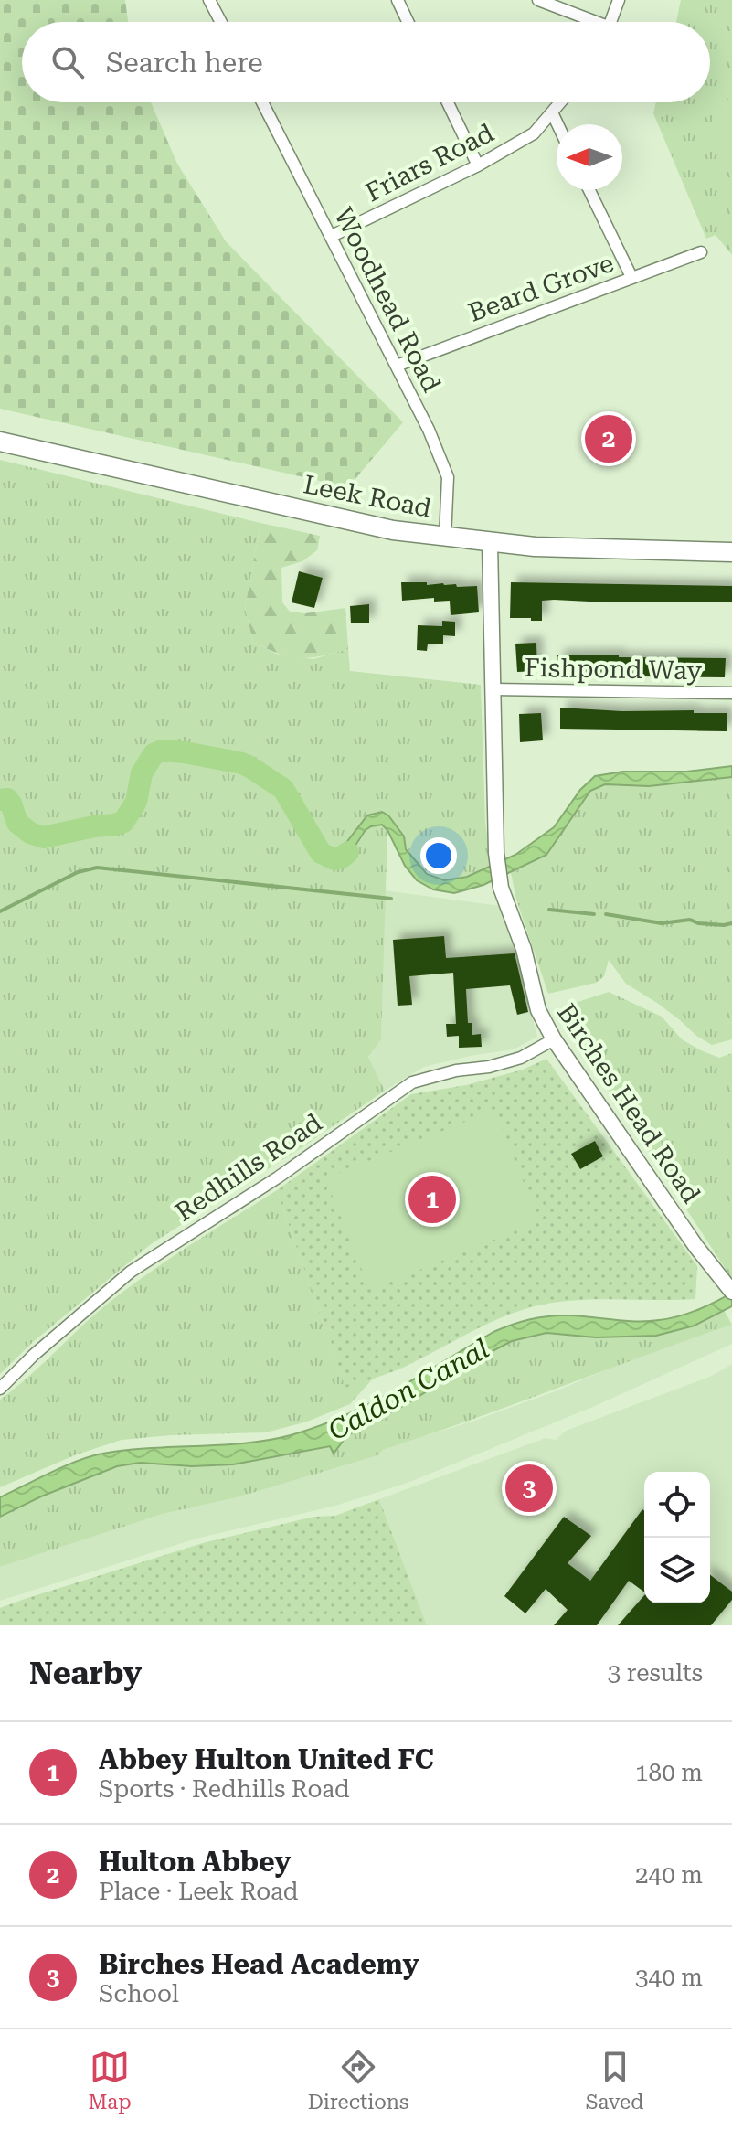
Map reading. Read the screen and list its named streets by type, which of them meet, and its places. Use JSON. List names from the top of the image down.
{
  "streets": {
    "main road": ["Leek Road"],
    "street": [
      "Friars Road",
      "Beard Grove",
      "Woodhead Road",
      "Fishpond Way",
      "Birches Head Road",
      "Redhills Road"
    ]
  },
  "crossings": [
    ["Friars Road", "Woodhead Road"],
    ["Beard Grove", "Woodhead Road"],
    ["Woodhead Road", "Leek Road"],
    ["Leek Road", "Birches Head Road"],
    ["Fishpond Way", "Birches Head Road"],
    ["Birches Head Road", "Redhills Road"]
  ],
  "water": ["Caldon Canal"],
  "north": "left",
  "page": {
    "search": "Search here",
    "pins": ["2", "1", "3"],
    "heading": ["Nearby", "3 results"],
    "list": [
      {
        "mark": "1",
        "name": "Abbey Hulton United FC",
        "note": "Sports · Redhills Road",
        "value": "180 m"
      },
      {
        "mark": "2",
        "name": "Hulton Abbey",
        "note": "Place · Leek Road",
        "value": "240 m"
      },
      {
        "mark": "3",
        "name": "Birches Head Academy",
        "note": "School",
        "value": "340 m"
      }
    ],
    "nav": ["Map", "Directions", "Saved"]
  }
}
